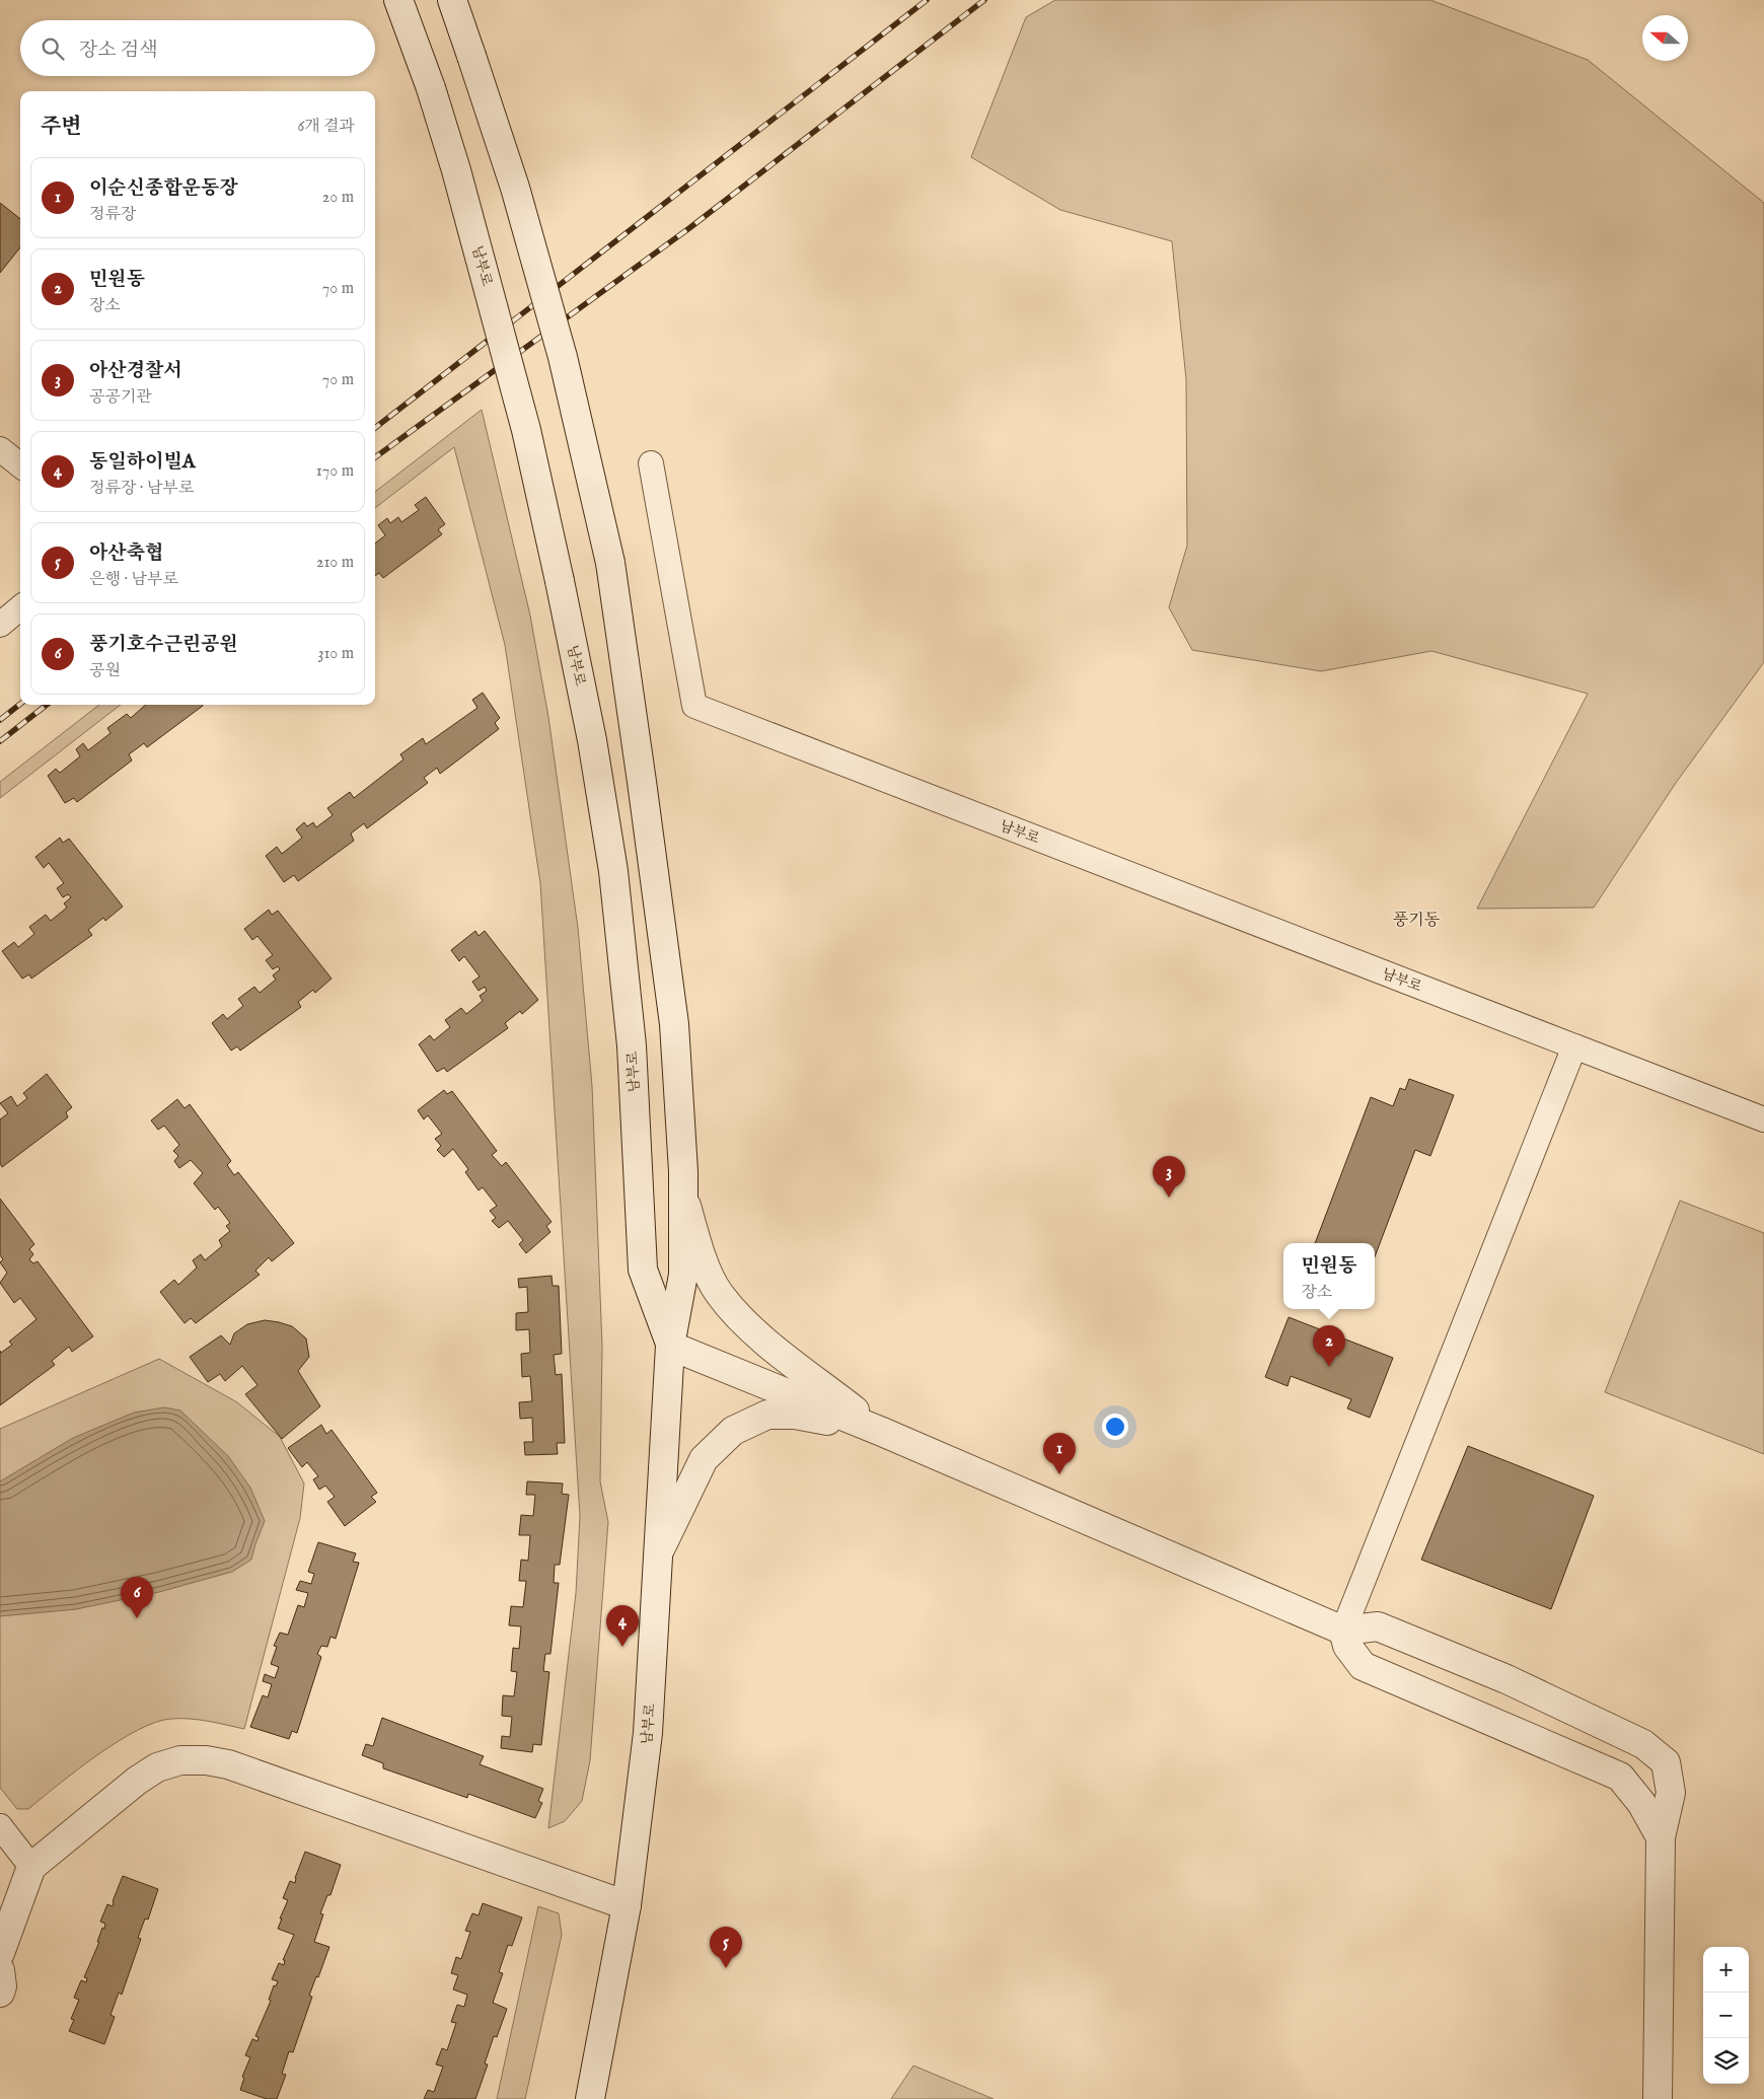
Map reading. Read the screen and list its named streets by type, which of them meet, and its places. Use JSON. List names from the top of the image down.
{
  "streets": {
    "main road": ["남부로"]
  },
  "districts": ["풍기동"],
  "north": "left",
  "page": {
    "search": "장소 검색",
    "heading": ["주변", "6개 결과"],
    "list": [
      {
        "mark": "1",
        "name": "이순신종합운동장",
        "note": "정류장",
        "value": "20 m"
      },
      {
        "mark": "2",
        "name": "민원동",
        "note": "장소",
        "value": "70 m"
      },
      {
        "mark": "3",
        "name": "아산경찰서",
        "note": "공공기관",
        "value": "70 m"
      },
      {
        "mark": "4",
        "name": "동일하이빌A",
        "note": "정류장 · 남부로",
        "value": "170 m"
      },
      {
        "mark": "5",
        "name": "아산축협",
        "note": "은행 · 남부로",
        "value": "210 m"
      },
      {
        "mark": "6",
        "name": "풍기호수근린공원",
        "note": "공원",
        "value": "310 m"
      }
    ],
    "pins": [
      "3",
      "2",
      "1",
      "6",
      "4",
      "5"
    ],
    "popup": ["민원동", "장소"],
    "map_buttons": ["+", "−"]
  }
}
